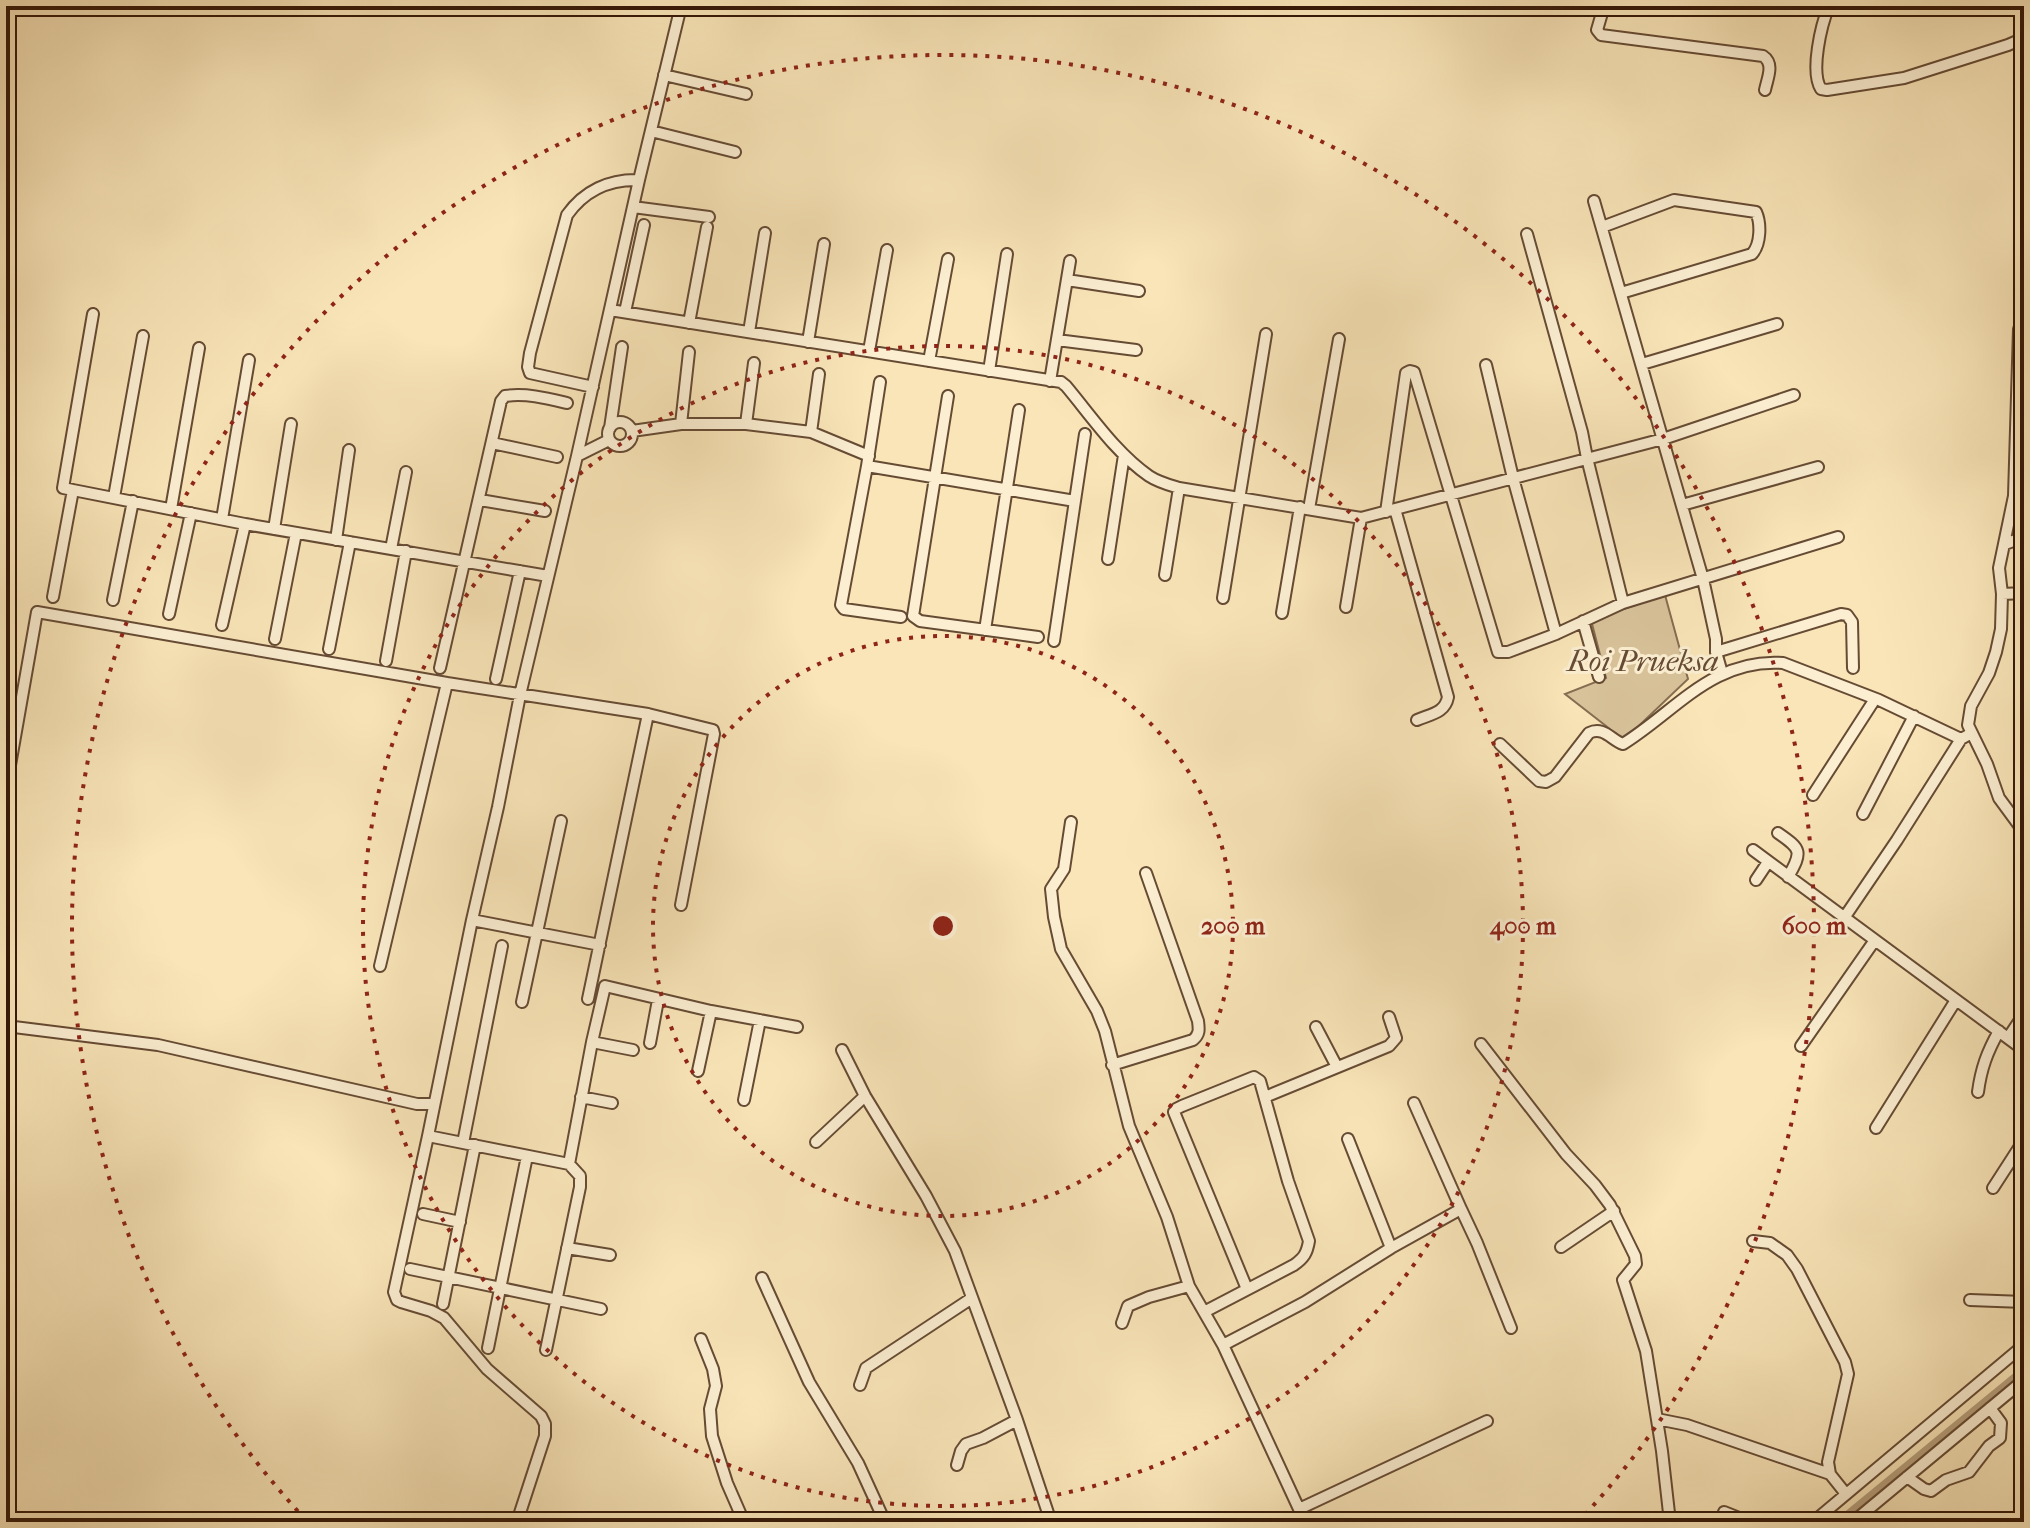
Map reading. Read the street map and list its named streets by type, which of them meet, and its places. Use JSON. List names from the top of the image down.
{
  "parks": ["Roi Prueksa"],
  "rings": ["200 m", "400 m", "600 m"]
}
